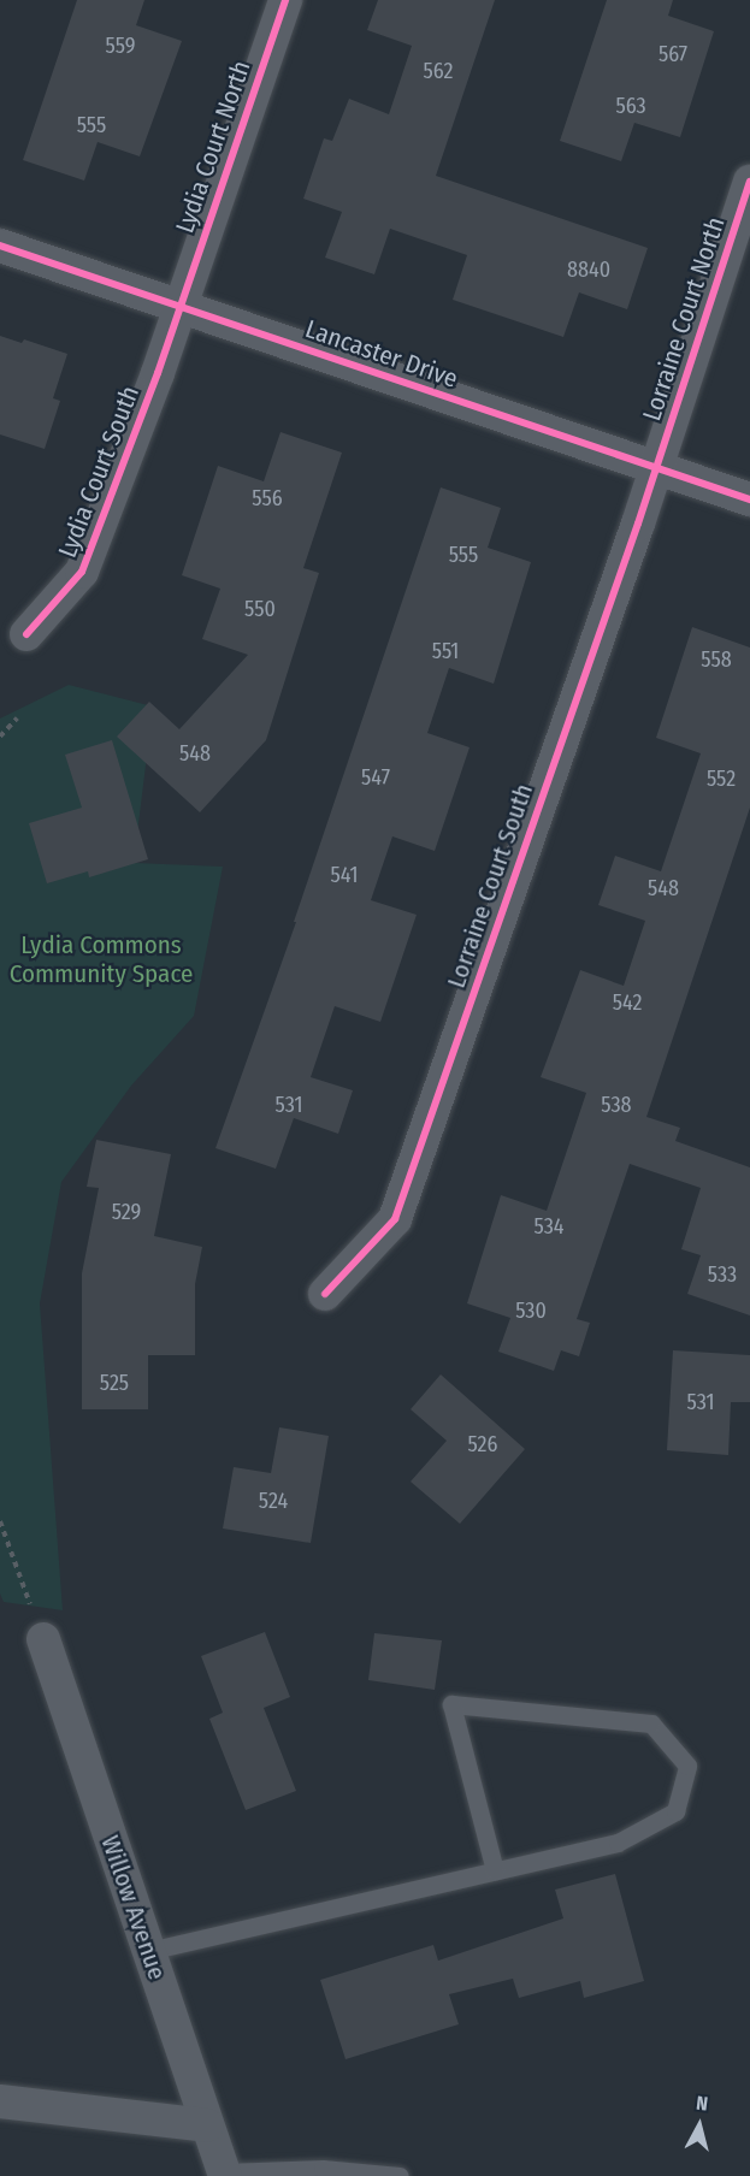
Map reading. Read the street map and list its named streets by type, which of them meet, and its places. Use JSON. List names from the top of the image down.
{
  "streets": {
    "street": [
      "Lydia Court North",
      "Lorraine Court North",
      "Lancaster Drive",
      "Lydia Court South",
      "Lorraine Court South",
      "Willow Avenue"
    ]
  },
  "crossings": [
    ["Lydia Court North", "Lancaster Drive"],
    ["Lydia Court North", "Lydia Court South"],
    ["Lorraine Court North", "Lancaster Drive"],
    ["Lorraine Court North", "Lorraine Court South"],
    ["Lancaster Drive", "Lydia Court South"],
    ["Lancaster Drive", "Lorraine Court South"]
  ],
  "parks": ["Lydia Commons Community Space"],
  "house_numbers": [
    "559",
    "567",
    "562",
    "563",
    "555",
    "8840",
    "556",
    "555",
    "550",
    "551",
    "558",
    "548",
    "547",
    "552",
    "541",
    "548",
    "542",
    "531",
    "538",
    "529",
    "534",
    "533",
    "530",
    "525",
    "531",
    "526",
    "524"
  ],
  "north": "top"
}
